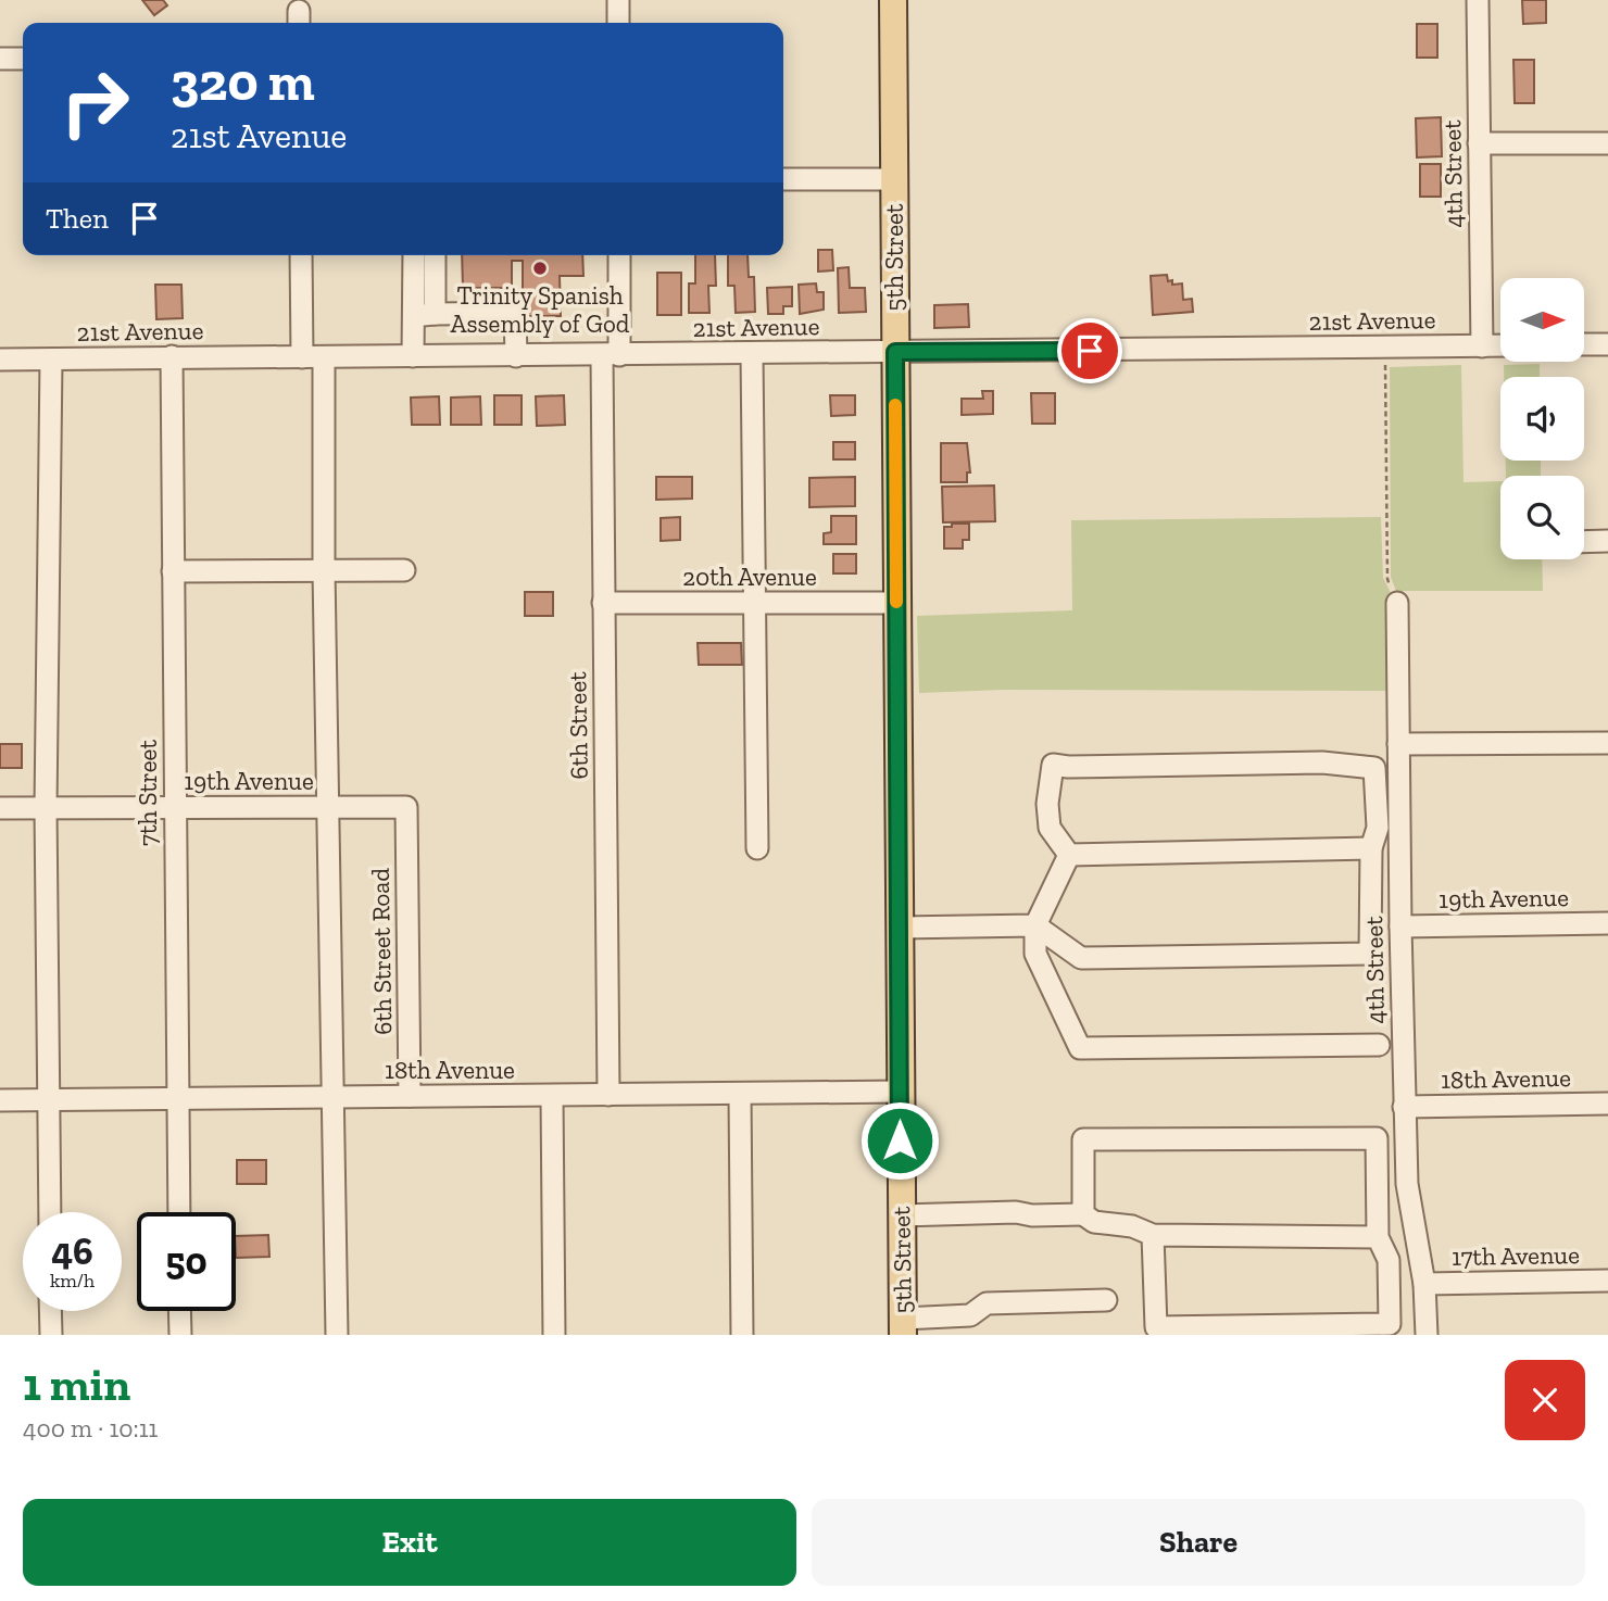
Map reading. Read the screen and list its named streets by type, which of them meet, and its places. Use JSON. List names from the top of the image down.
{
  "streets": {
    "main road": ["5th Street"],
    "street": [
      "4th Street",
      "21st Avenue",
      "20th Avenue",
      "6th Street",
      "19th Avenue",
      "7th Street",
      "6th Street Road",
      "18th Avenue",
      "17th Avenue"
    ]
  },
  "crossings": [
    ["4th Street", "21st Avenue"],
    ["4th Street", "19th Avenue"],
    ["4th Street", "18th Avenue"],
    ["4th Street", "17th Avenue"],
    ["5th Street", "21st Avenue"],
    ["5th Street", "20th Avenue"],
    ["5th Street", "18th Avenue"],
    ["21st Avenue", "6th Street"],
    ["21st Avenue", "7th Street"],
    ["20th Avenue", "6th Street"],
    ["6th Street", "18th Avenue"],
    ["19th Avenue", "7th Street"],
    ["19th Avenue", "6th Street Road"],
    ["7th Street", "18th Avenue"],
    ["6th Street Road", "18th Avenue"]
  ],
  "places": ["Trinity Spanish Assembly of God"],
  "north": "right",
  "page": {
    "turn": ["320 m", "21st Avenue"],
    "then": "Then",
    "speed": "46 km/h",
    "limit": "50",
    "heading": ["1 min", "400 m · 10:11"],
    "buttons": ["Exit", "Share"]
  }
}
